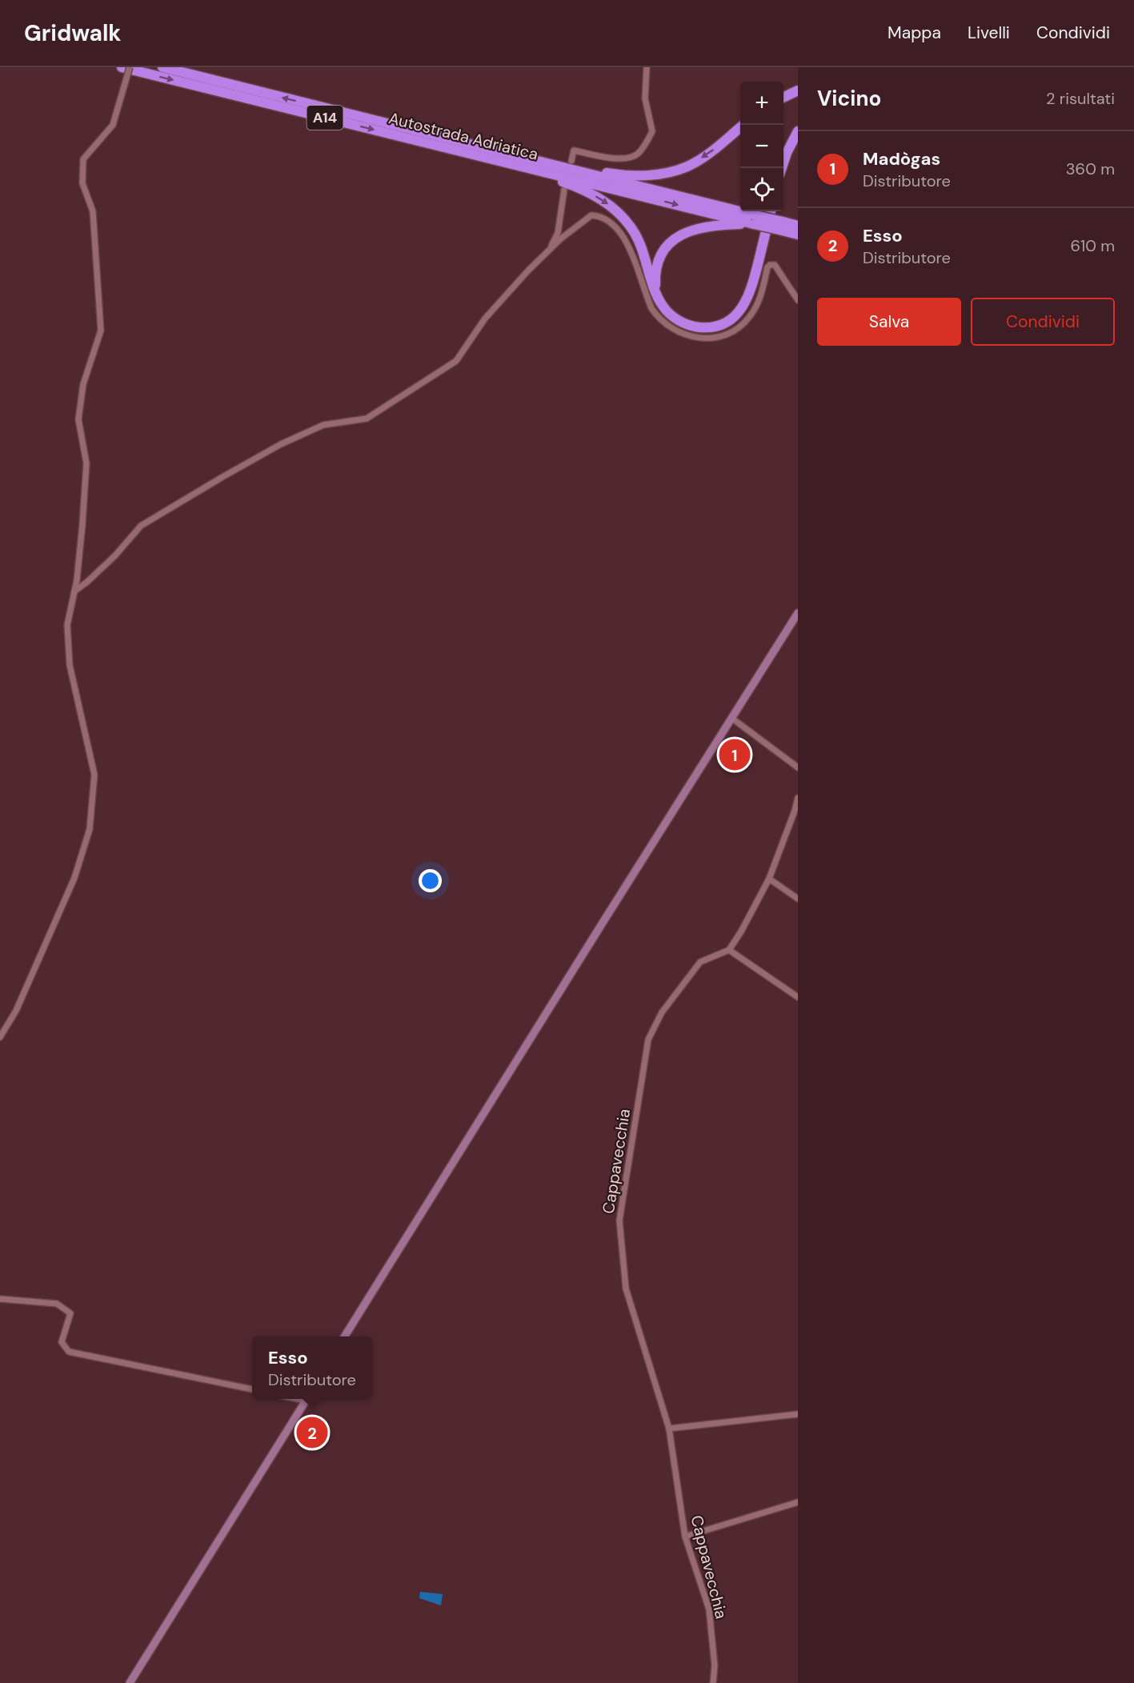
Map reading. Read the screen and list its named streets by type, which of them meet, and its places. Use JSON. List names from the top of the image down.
{
  "streets": {
    "highway": ["A14", "Autostrada Adriatica"],
    "street": ["Cappavecchia"]
  },
  "page": {
    "header": "Gridwalk",
    "nav": ["Mappa", "Livelli", "Condividi"],
    "heading": ["Vicino", "2 risultati"],
    "map_buttons": ["+", "−"],
    "list": [
      {
        "mark": "1",
        "name": "Madògas",
        "note": "Distributore",
        "value": "360 m"
      },
      {
        "mark": "2",
        "name": "Esso",
        "note": "Distributore",
        "value": "610 m"
      }
    ],
    "buttons": ["Salva", "Condividi"],
    "pins": ["1", "2"],
    "popup": ["Esso", "Distributore"]
  }
}
